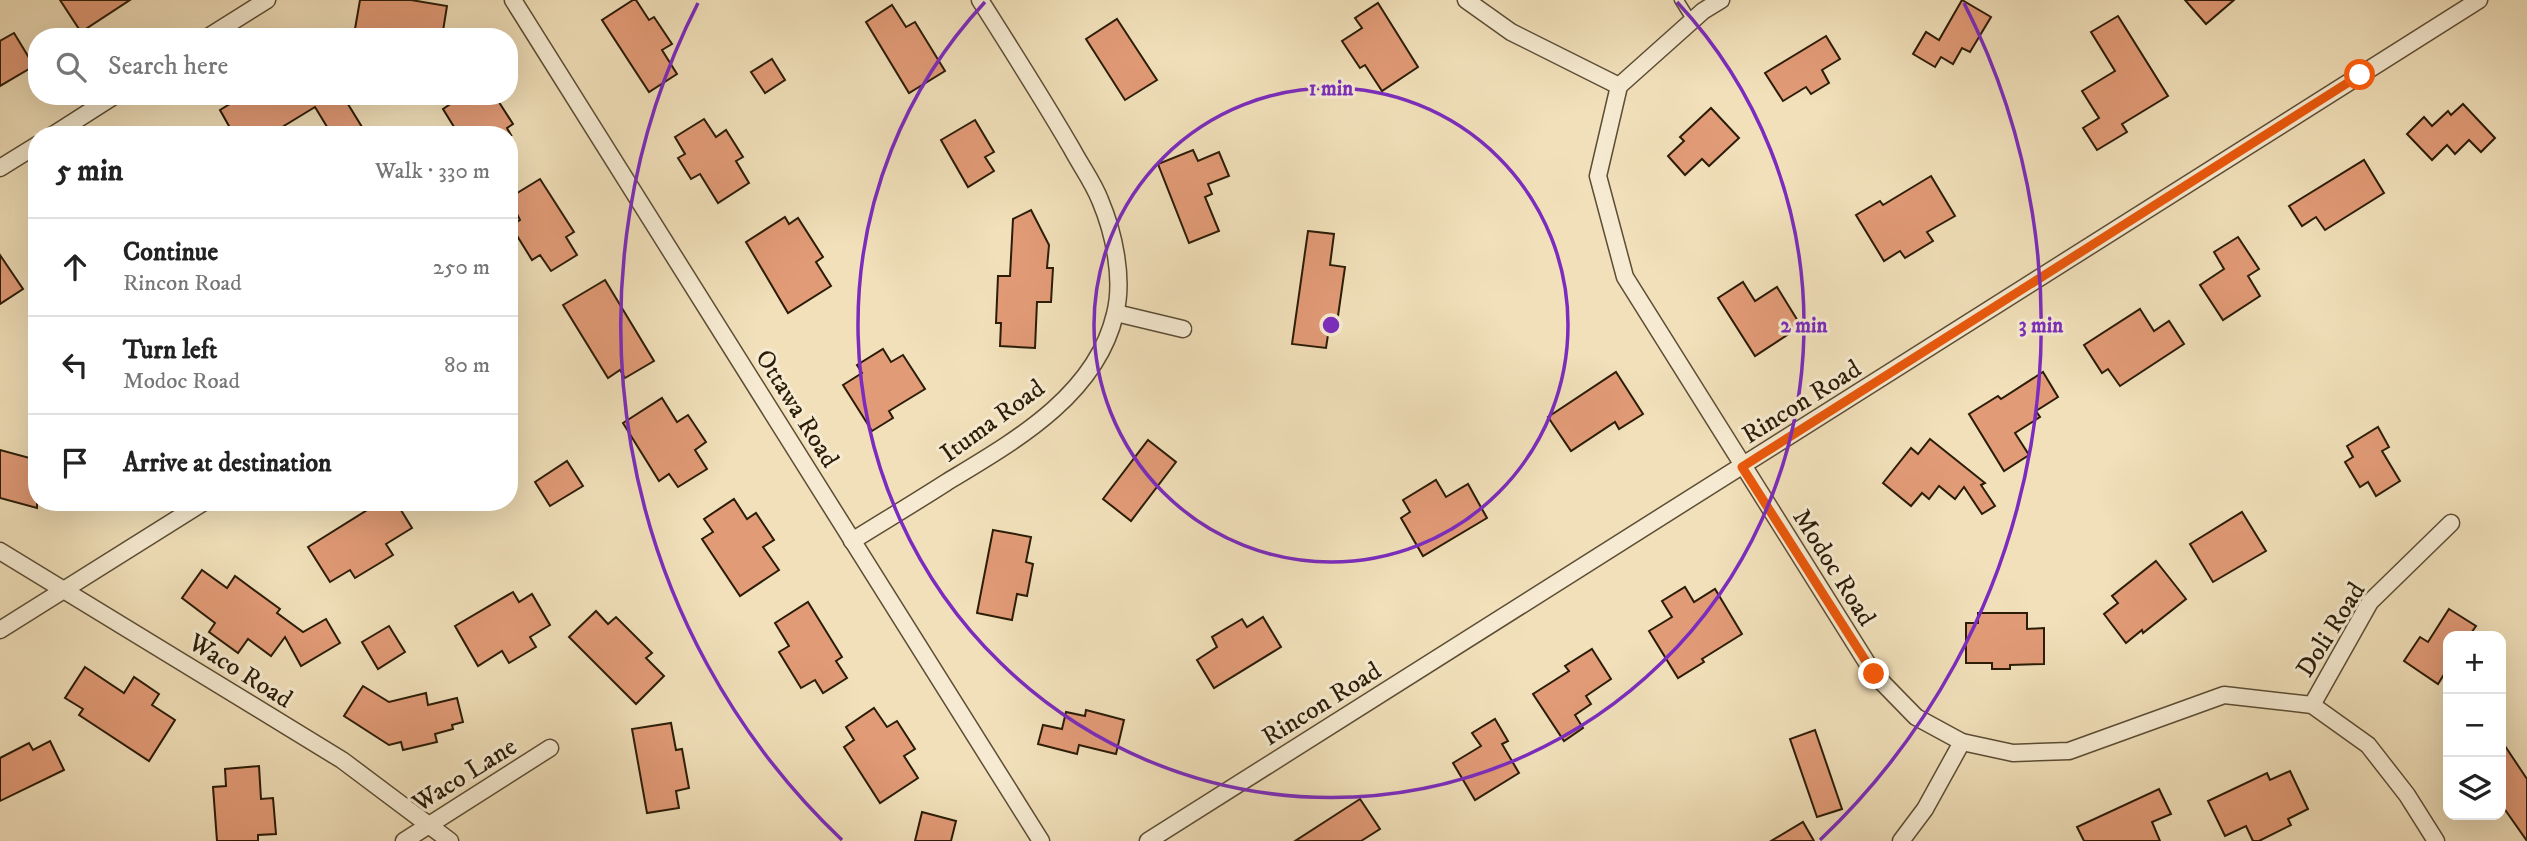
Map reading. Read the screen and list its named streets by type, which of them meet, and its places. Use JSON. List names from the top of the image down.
{
  "streets": {
    "street": [
      "Rincon Road",
      "Ottawa Road",
      "Ituma Road",
      "Modoc Road",
      "Doli Road",
      "Waco Road",
      "Waco Lane"
    ]
  },
  "crossings": [
    ["Rincon Road", "Modoc Road"],
    ["Ottawa Road", "Ituma Road"],
    ["Modoc Road", "Doli Road"],
    ["Waco Road", "Waco Lane"]
  ],
  "page": {
    "search": "Search here",
    "heading": ["5 min", "Walk · 330 m"],
    "list": [
      ["Continue", "Rincon Road", "250 m"],
      ["Turn left", "Modoc Road", "80 m"],
      "Arrive at destination"
    ],
    "map_buttons": ["+", "−"]
  },
  "rings": ["1 min", "2 min", "3 min"]
}
